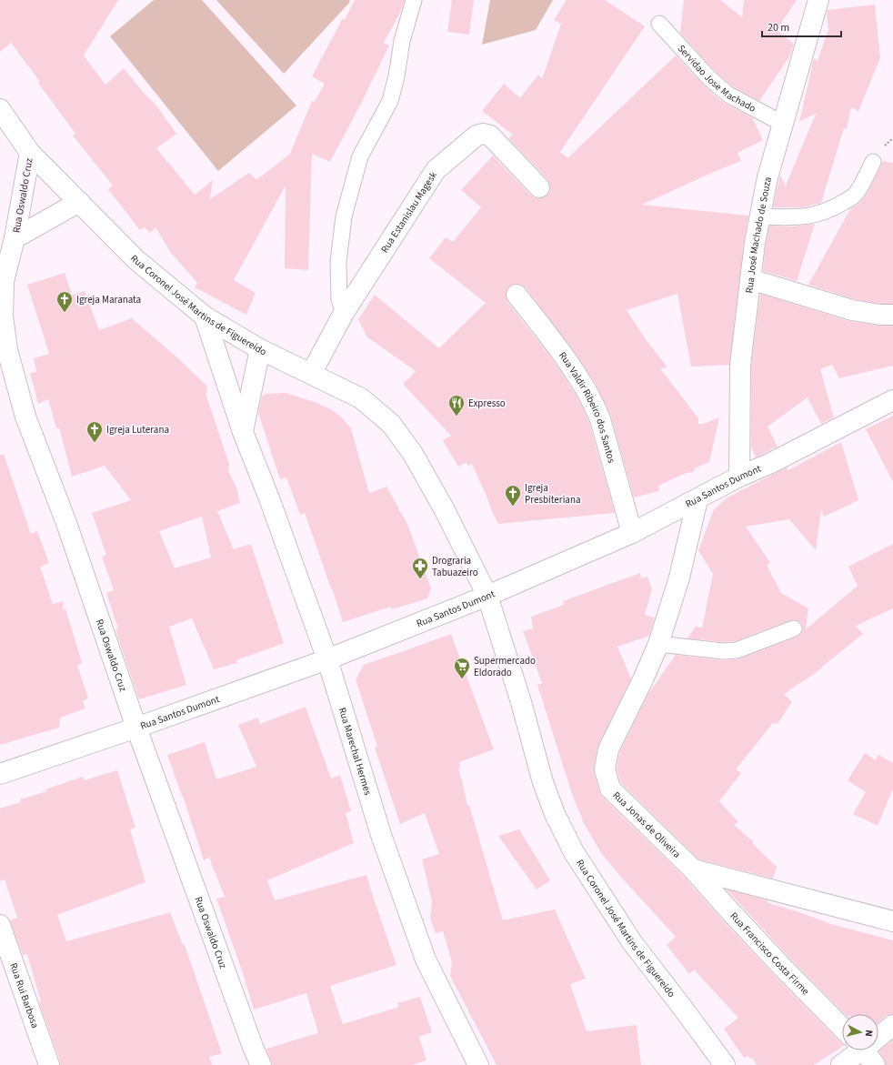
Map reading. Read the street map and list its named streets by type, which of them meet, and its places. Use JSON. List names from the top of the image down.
{
  "streets": {
    "street": [
      "Rua Oswaldo Cruz",
      "Rua Estanislau Magesk",
      "Rua José Machado de Souza",
      "Rua Coronel José Martins de Figuereido",
      "Rua Valdir Ribeiro dos Santos",
      "Rua Santos Dumont",
      "Rua Marechal Hermes",
      "Rua Jonas de Oliveira",
      "Rua Francisco Costa Firme",
      "Rua Rui Barbosa"
    ],
    "lane": ["Servidao Jose Machado"]
  },
  "crossings": [
    ["Servidao Jose Machado", "Rua José Machado de Souza"],
    ["Rua Oswaldo Cruz", "Rua Coronel José Martins de Figuereido"],
    ["Rua Oswaldo Cruz", "Rua Santos Dumont"],
    ["Rua Estanislau Magesk", "Rua Coronel José Martins de Figuereido"],
    ["Rua José Machado de Souza", "Rua Santos Dumont"],
    ["Rua Coronel José Martins de Figuereido", "Rua Santos Dumont"],
    ["Rua Coronel José Martins de Figuereido", "Rua Marechal Hermes"],
    ["Rua Valdir Ribeiro dos Santos", "Rua Santos Dumont"],
    ["Rua Santos Dumont", "Rua Marechal Hermes"],
    ["Rua Santos Dumont", "Rua Jonas de Oliveira"],
    ["Rua Jonas de Oliveira", "Rua Francisco Costa Firme"]
  ],
  "places": {
    "church": ["Igreja Maranata", "Igreja Luterana", "Igreja Presbiteriana"],
    "restaurant": ["Expresso"],
    "pharmacy": ["Drograria Tabuazeiro"],
    "supermarket": ["Supermercado Eldorado"]
  },
  "scale_bar": "20 m",
  "north": "right"
}
